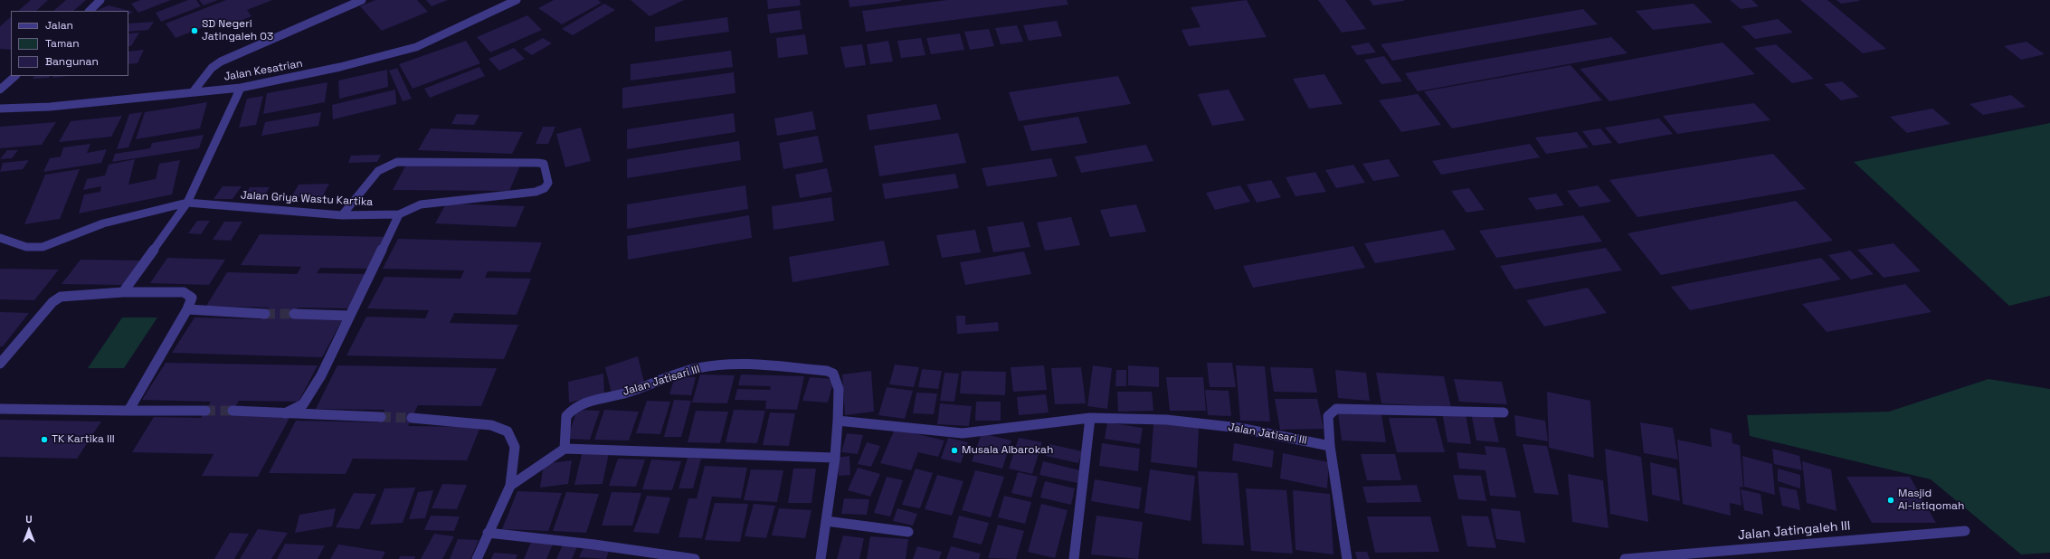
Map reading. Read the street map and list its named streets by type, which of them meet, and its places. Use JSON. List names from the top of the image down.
{
  "streets": {
    "street": [
      "Jalan Kesatrian",
      "Jalan Griya Wastu Kartika",
      "Jalan Jatisari III",
      "Jalan Jatingaleh III"
    ]
  },
  "places": [
    "SD Negeri Jatingaleh 03",
    "TK Kartika III",
    "Musala Albarokah",
    "Masjid Al-Istiqomah"
  ],
  "legend": ["Jalan", "Taman", "Bangunan"],
  "north": "top"
}
